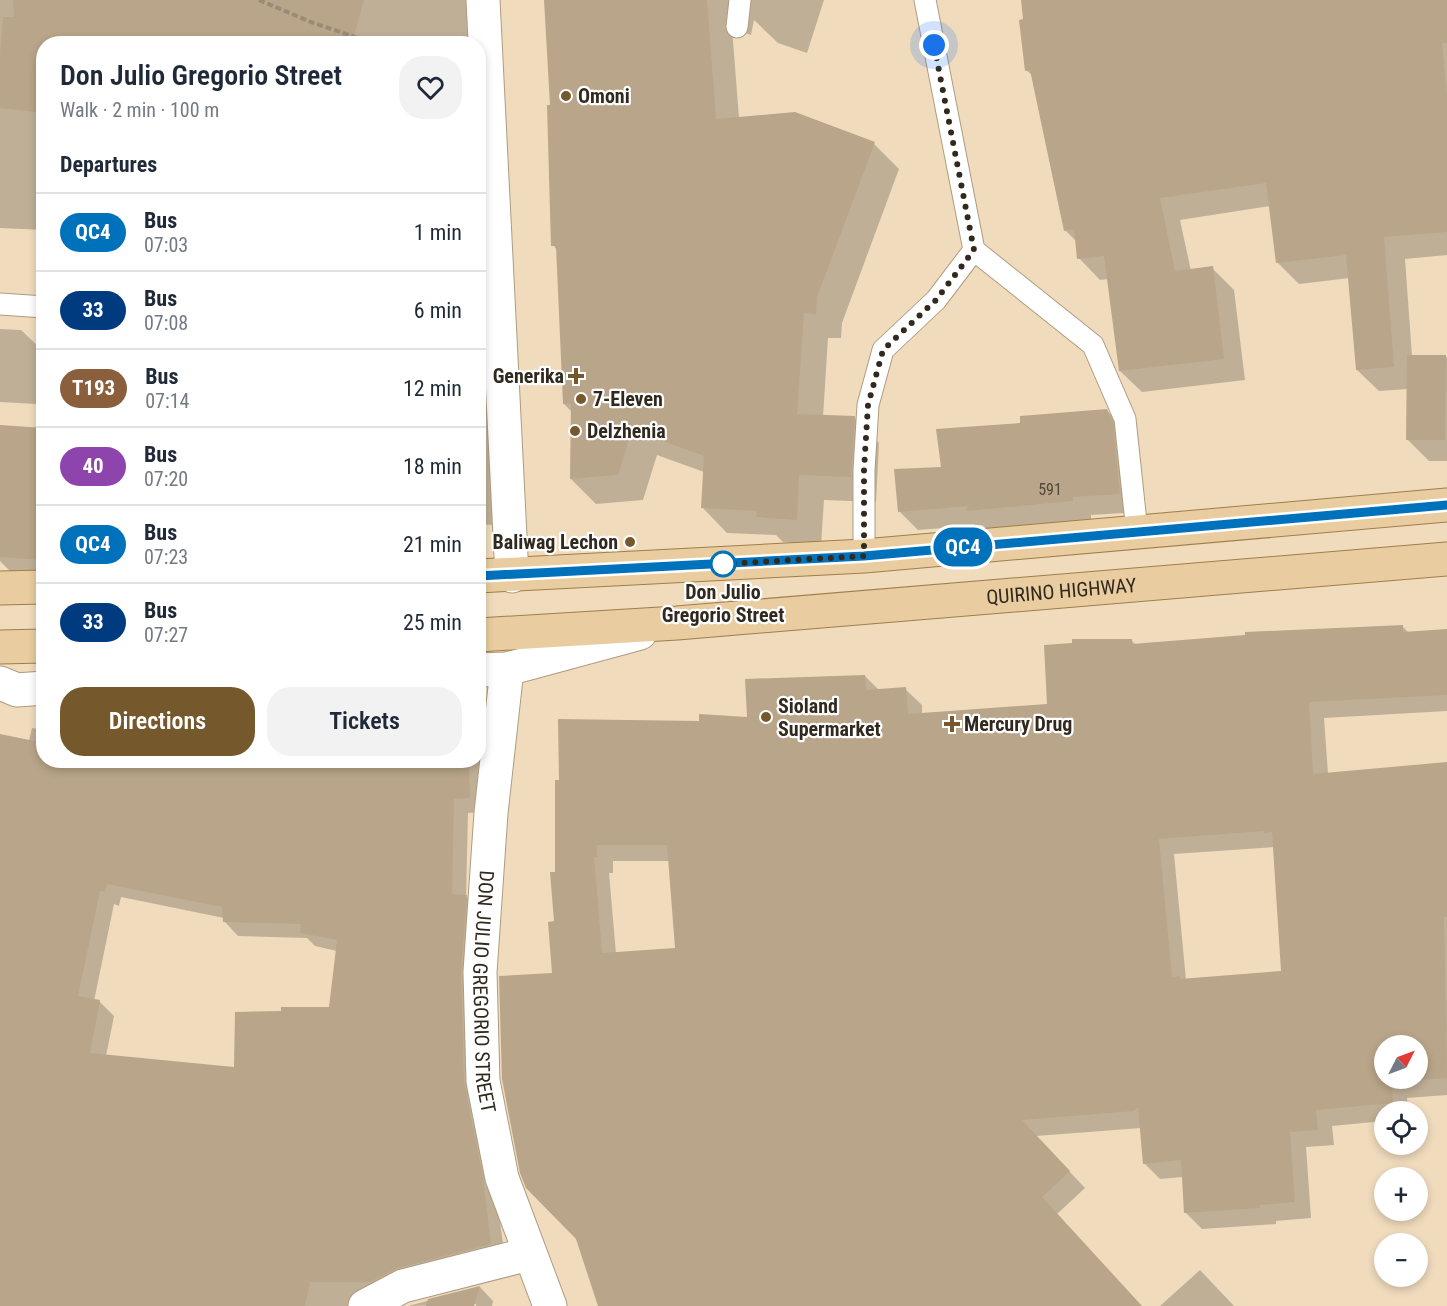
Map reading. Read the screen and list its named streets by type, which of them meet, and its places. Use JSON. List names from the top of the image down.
{
  "streets": {
    "main road": ["QUIRINO HIGHWAY"],
    "street": ["DON JULIO GREGORIO STREET"]
  },
  "crossings": [
    ["QUIRINO HIGHWAY", "DON JULIO GREGORIO STREET"]
  ],
  "places": {
    "other": [
      "Omoni",
      "7-Eleven",
      "Delzhenia",
      "Baliwag Lechon",
      "Don Julio Gregorio Street",
      "Sioland Supermarket"
    ],
    "health": ["Generika", "Mercury Drug"]
  },
  "lines": ["bus line QC4"],
  "house_numbers": ["591"],
  "north": "top right",
  "page": {
    "on_map": "QC4",
    "heading": [
      ["Don Julio Gregorio Street", "Walk · 2 min · 100 m"],
      "Departures"
    ],
    "list": [
      {
        "mark": "QC4",
        "name": "Bus",
        "note": "07:03",
        "value": "1 min"
      },
      {
        "mark": "33",
        "name": "Bus",
        "note": "07:08",
        "value": "6 min"
      },
      {
        "mark": "T193",
        "name": "Bus",
        "note": "07:14",
        "value": "12 min"
      },
      {
        "mark": "40",
        "name": "Bus",
        "note": "07:20",
        "value": "18 min"
      },
      {
        "mark": "QC4",
        "name": "Bus",
        "note": "07:23",
        "value": "21 min"
      },
      {
        "mark": "33",
        "name": "Bus",
        "note": "07:27",
        "value": "25 min"
      }
    ],
    "buttons": ["Directions", "Tickets"],
    "map_buttons": ["+", "−"]
  }
}
